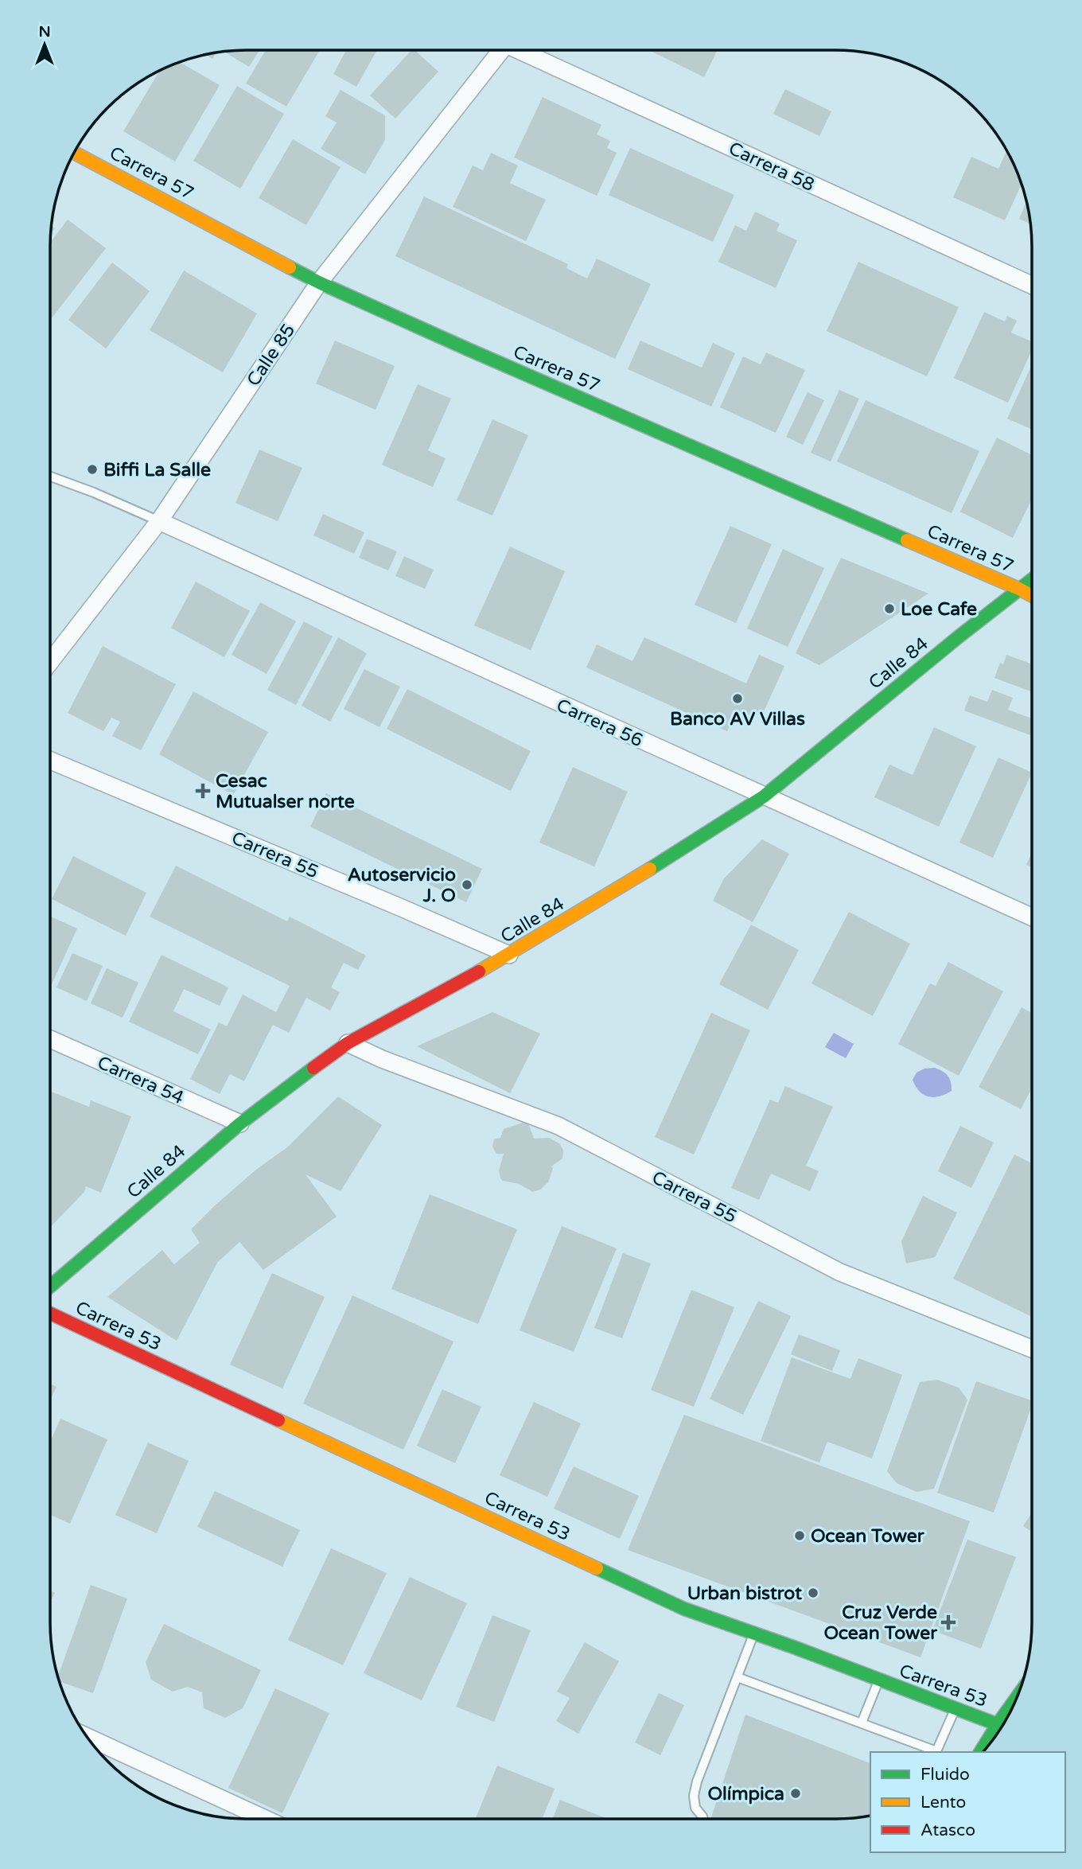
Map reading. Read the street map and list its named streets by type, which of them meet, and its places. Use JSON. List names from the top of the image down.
{
  "streets": {
    "street": [
      "Carrera 58",
      "Carrera 57",
      "Calle 85",
      "Calle 84",
      "Carrera 56",
      "Carrera 55",
      "Carrera 54",
      "Carrera 53"
    ]
  },
  "crossings": [
    ["Carrera 57", "Calle 85"],
    ["Carrera 57", "Calle 84"],
    ["Calle 85", "Carrera 56"],
    ["Calle 84", "Carrera 56"],
    ["Calle 84", "Carrera 55"],
    ["Calle 84", "Carrera 54"]
  ],
  "places": {
    "other": [
      "Biffi La Salle",
      "Loe Cafe",
      "Banco AV Villas",
      "Autoservicio J. O",
      "Ocean Tower",
      "Urban bistrot",
      "Olímpica"
    ],
    "health": ["Cesac Mutualser norte", "Cruz Verde Ocean Tower"]
  },
  "legend": ["Fluido", "Lento", "Atasco"],
  "north": "top"
}
